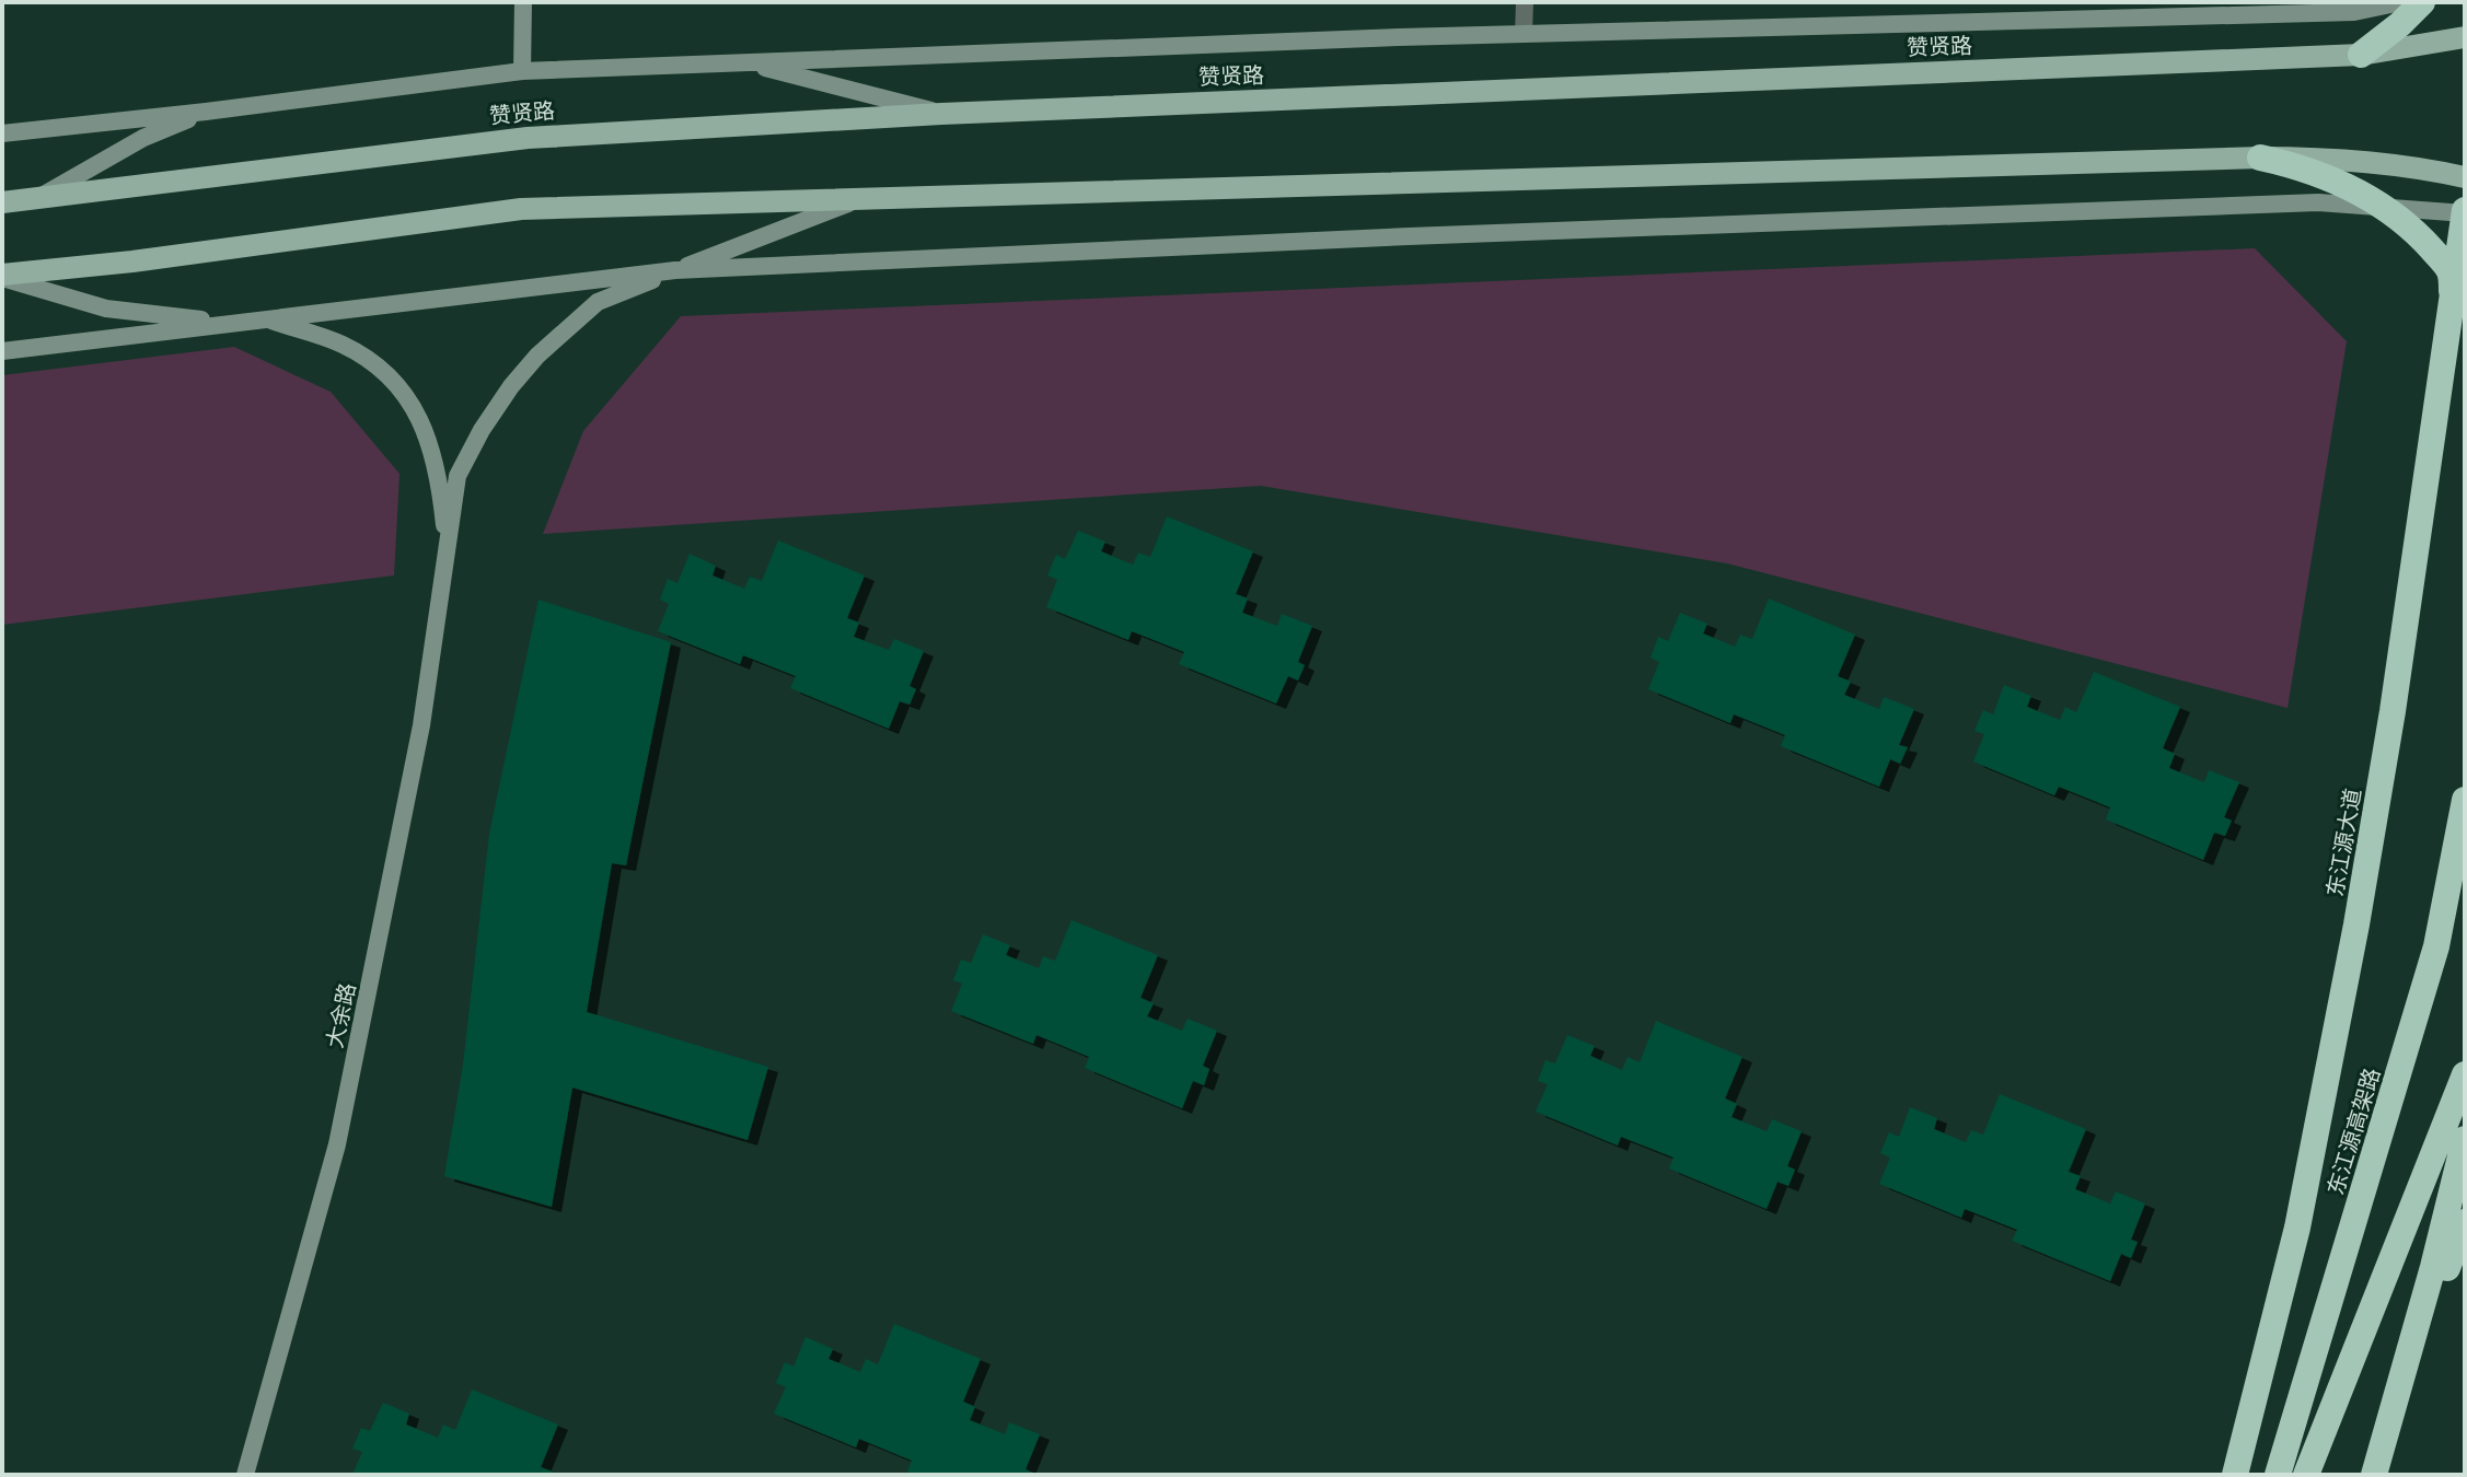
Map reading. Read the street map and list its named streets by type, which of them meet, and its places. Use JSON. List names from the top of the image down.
{
  "streets": {
    "highway": ["东江源大道", "东江源高架路"],
    "main road": ["赞贤路"],
    "street": ["大余路"]
  }
}
